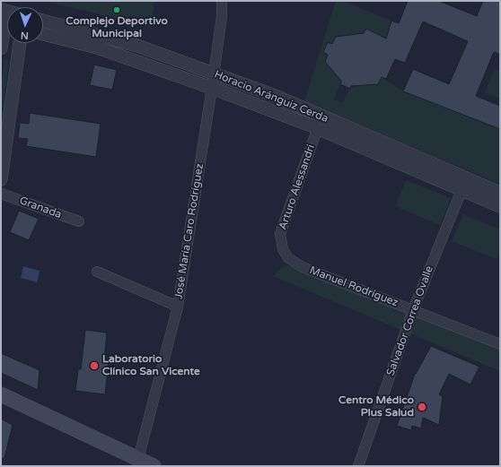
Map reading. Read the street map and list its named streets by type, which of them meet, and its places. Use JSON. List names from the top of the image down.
{
  "streets": {
    "street": [
      "Horacio Aránguiz Cerda",
      "Arturo Alessandri",
      "Granada",
      "José María Caro Rodríguez",
      "Manuel Rodríguez",
      "Salvador Correa Ovalle"
    ]
  },
  "crossings": [
    ["Horacio Aránguiz Cerda", "Arturo Alessandri"],
    ["Horacio Aránguiz Cerda", "José María Caro Rodríguez"],
    ["Horacio Aránguiz Cerda", "Salvador Correa Ovalle"],
    ["Arturo Alessandri", "Manuel Rodríguez"],
    ["Manuel Rodríguez", "Salvador Correa Ovalle"]
  ],
  "places": ["Complejo Deportivo Municipal", "Laboratorio Clínico San Vicente", "Centro Médico Plus Salud"],
  "north": "bottom"
}
